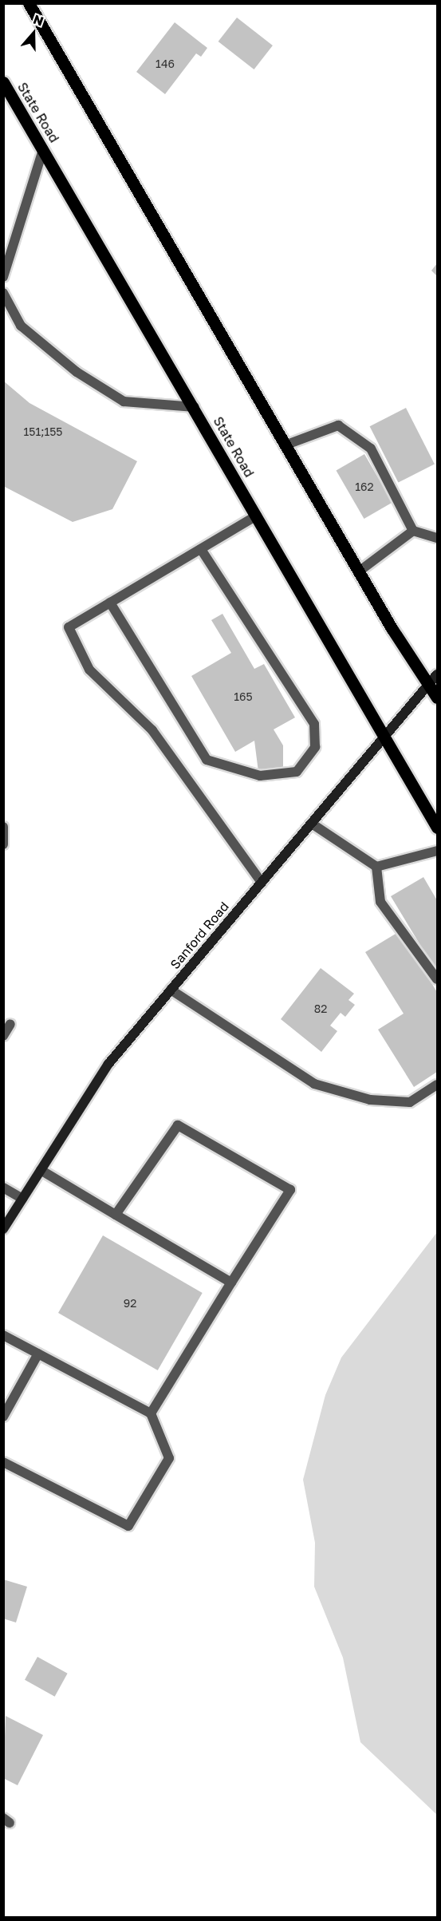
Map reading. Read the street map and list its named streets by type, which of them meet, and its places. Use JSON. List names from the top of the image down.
{
  "streets": {
    "main road": ["State Road"],
    "street": ["Sanford Road"]
  },
  "crossings": [
    ["State Road", "Sanford Road"]
  ],
  "house_numbers": [
    "146",
    "151;155",
    "162",
    "165",
    "82",
    "92"
  ],
  "north": "top"
}
